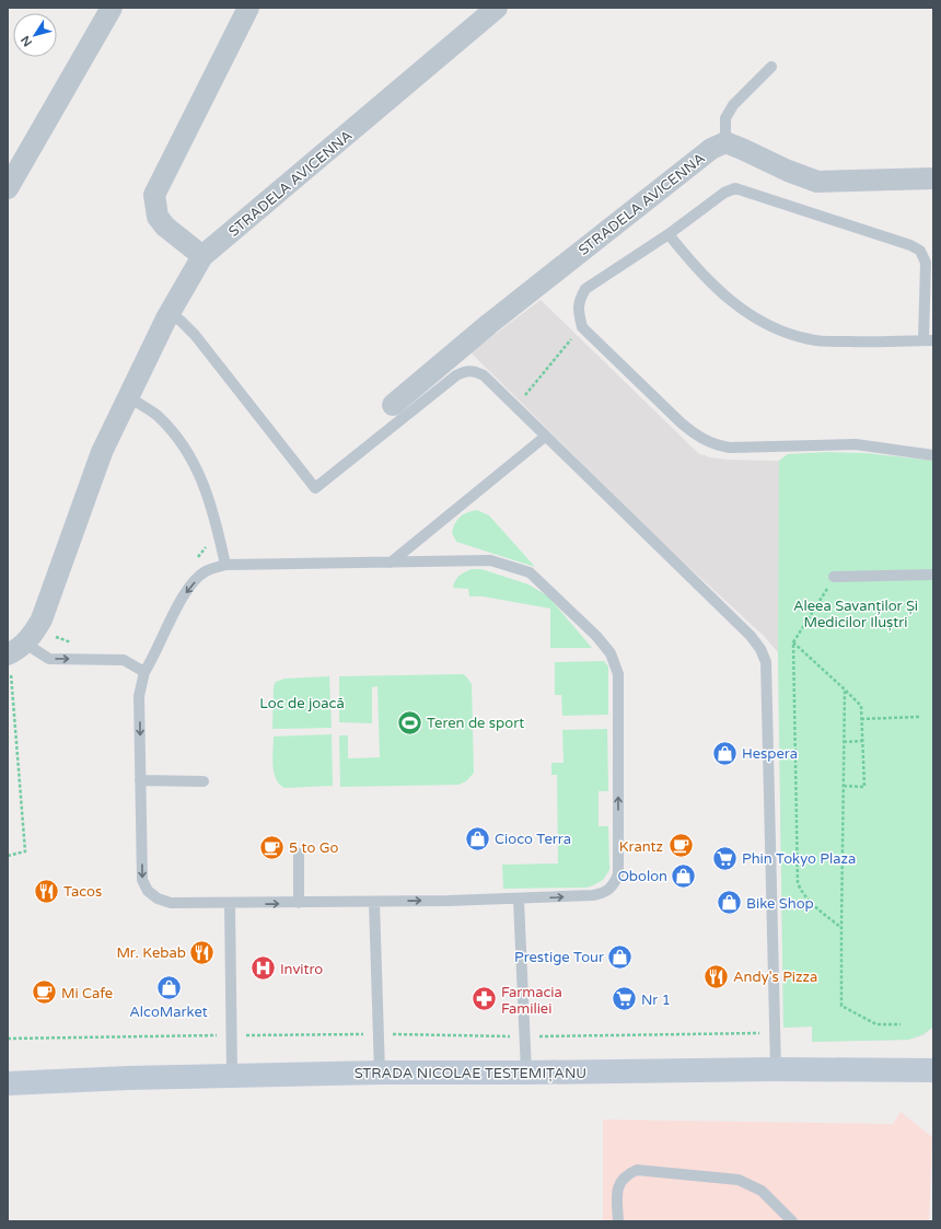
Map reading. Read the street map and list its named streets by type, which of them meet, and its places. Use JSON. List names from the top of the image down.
{
  "streets": {
    "main road": ["STRADA NICOLAE TESTEMIȚANU"],
    "street": ["STRADELA AVICENNA"]
  },
  "parks": ["Aleea Savanților Și Medicilor Iluștri", "Loc de joacă"],
  "places": {
    "sports": ["Teren de sport"],
    "shop": [
      "Hespera",
      "Cioco Terra",
      "Obolon",
      "Bike Shop",
      "Prestige Tour",
      "AlcoMarket"
    ],
    "cafe": ["Krantz", "5 to Go", "Mi Cafe"],
    "supermarket": ["Phin Tokyo Plaza", "Nr 1"],
    "restaurant": ["Tacos", "Mr. Kebab", "Andy's Pizza"],
    "hospital": ["Invitro"],
    "pharmacy": ["Farmacia Familiei"]
  },
  "north": "bottom left"
}
